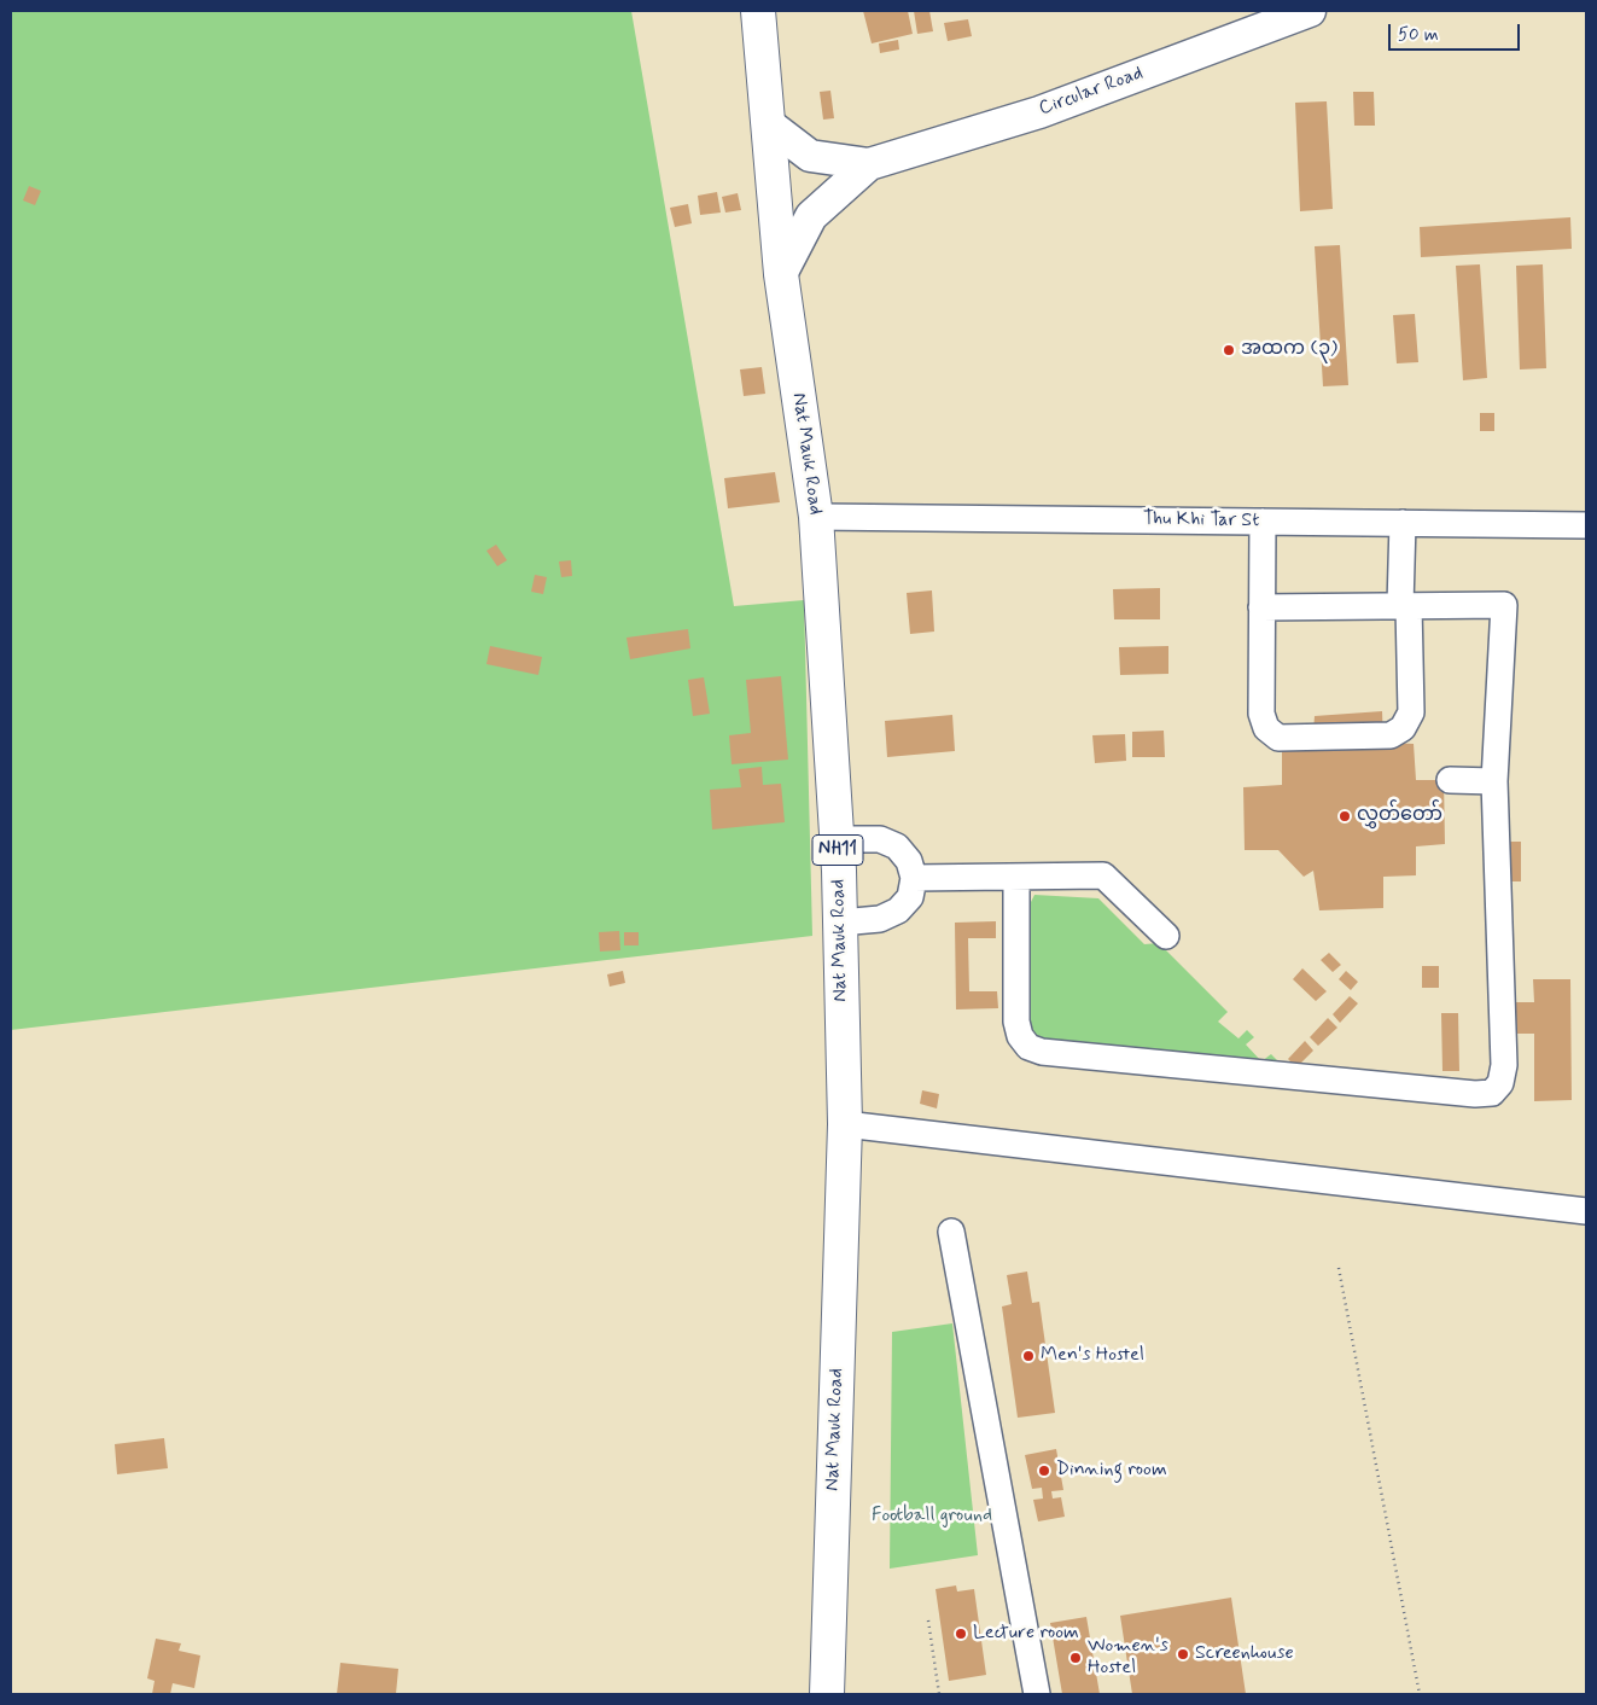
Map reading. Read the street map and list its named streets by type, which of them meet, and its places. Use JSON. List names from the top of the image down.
{
  "streets": {
    "highway": ["Nat Mauk Road", "NH11"],
    "main road": ["Circular Road"],
    "street": ["Thu Khi Tar St"]
  },
  "crossings": [
    ["Nat Mauk Road", "Thu Khi Tar St"]
  ],
  "parks": ["Football ground"],
  "places": [
    "အထက (၃)",
    "လွှတ်တော်",
    "Men's Hostel",
    "Dinning room",
    "Lecture room",
    "Screenhouse",
    "Women's Hostel"
  ],
  "scale_bar": "50 m"
}
